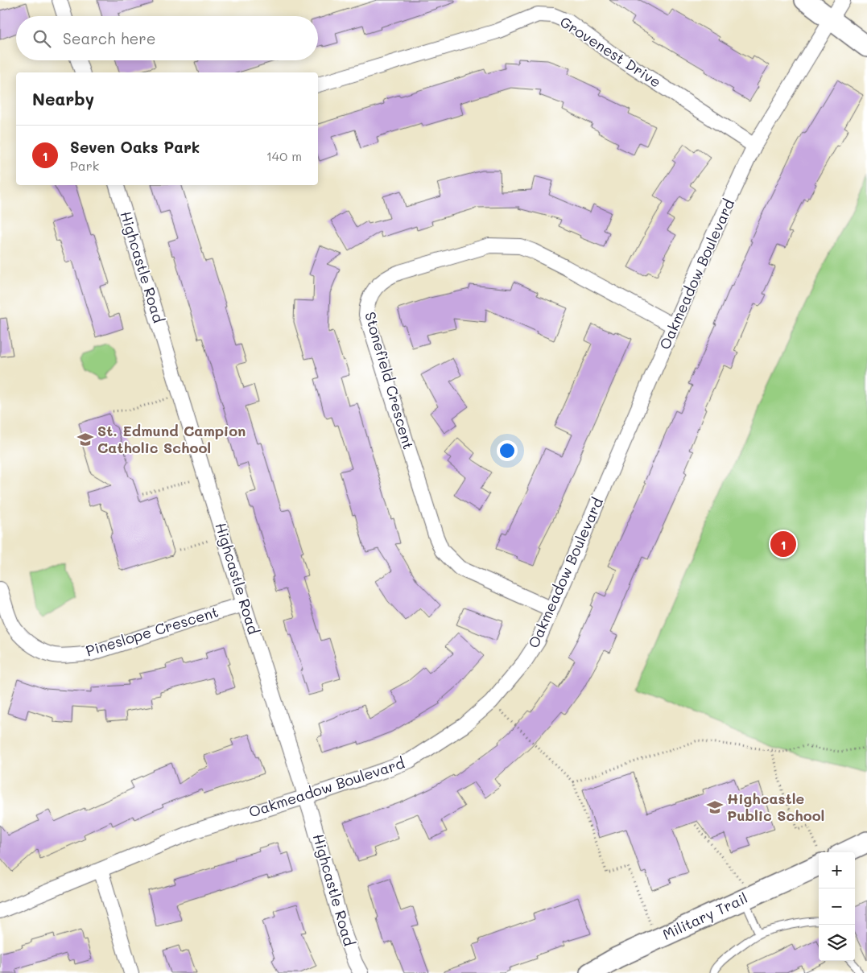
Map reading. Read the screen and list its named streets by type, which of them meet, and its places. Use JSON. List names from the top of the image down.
{
  "streets": {
    "street": [
      "Grovenest Drive",
      "Highcastle Road",
      "Oakmeadow Boulevard",
      "Stonefield Crescent",
      "Pineslope Crescent",
      "Military Trail"
    ]
  },
  "crossings": [
    ["Grovenest Drive", "Oakmeadow Boulevard"],
    ["Highcastle Road", "Oakmeadow Boulevard"],
    ["Highcastle Road", "Pineslope Crescent"],
    ["Oakmeadow Boulevard", "Stonefield Crescent"]
  ],
  "places": {
    "school or university": ["St. Edmund Campion Catholic School", "Highcastle Public School"]
  },
  "page": {
    "search": "Search here",
    "heading": "Nearby",
    "list": [
      {
        "mark": "1",
        "name": "Seven Oaks Park",
        "note": "Park",
        "value": "140 m"
      }
    ],
    "pins": "1",
    "map_buttons": ["+", "−"]
  }
}
